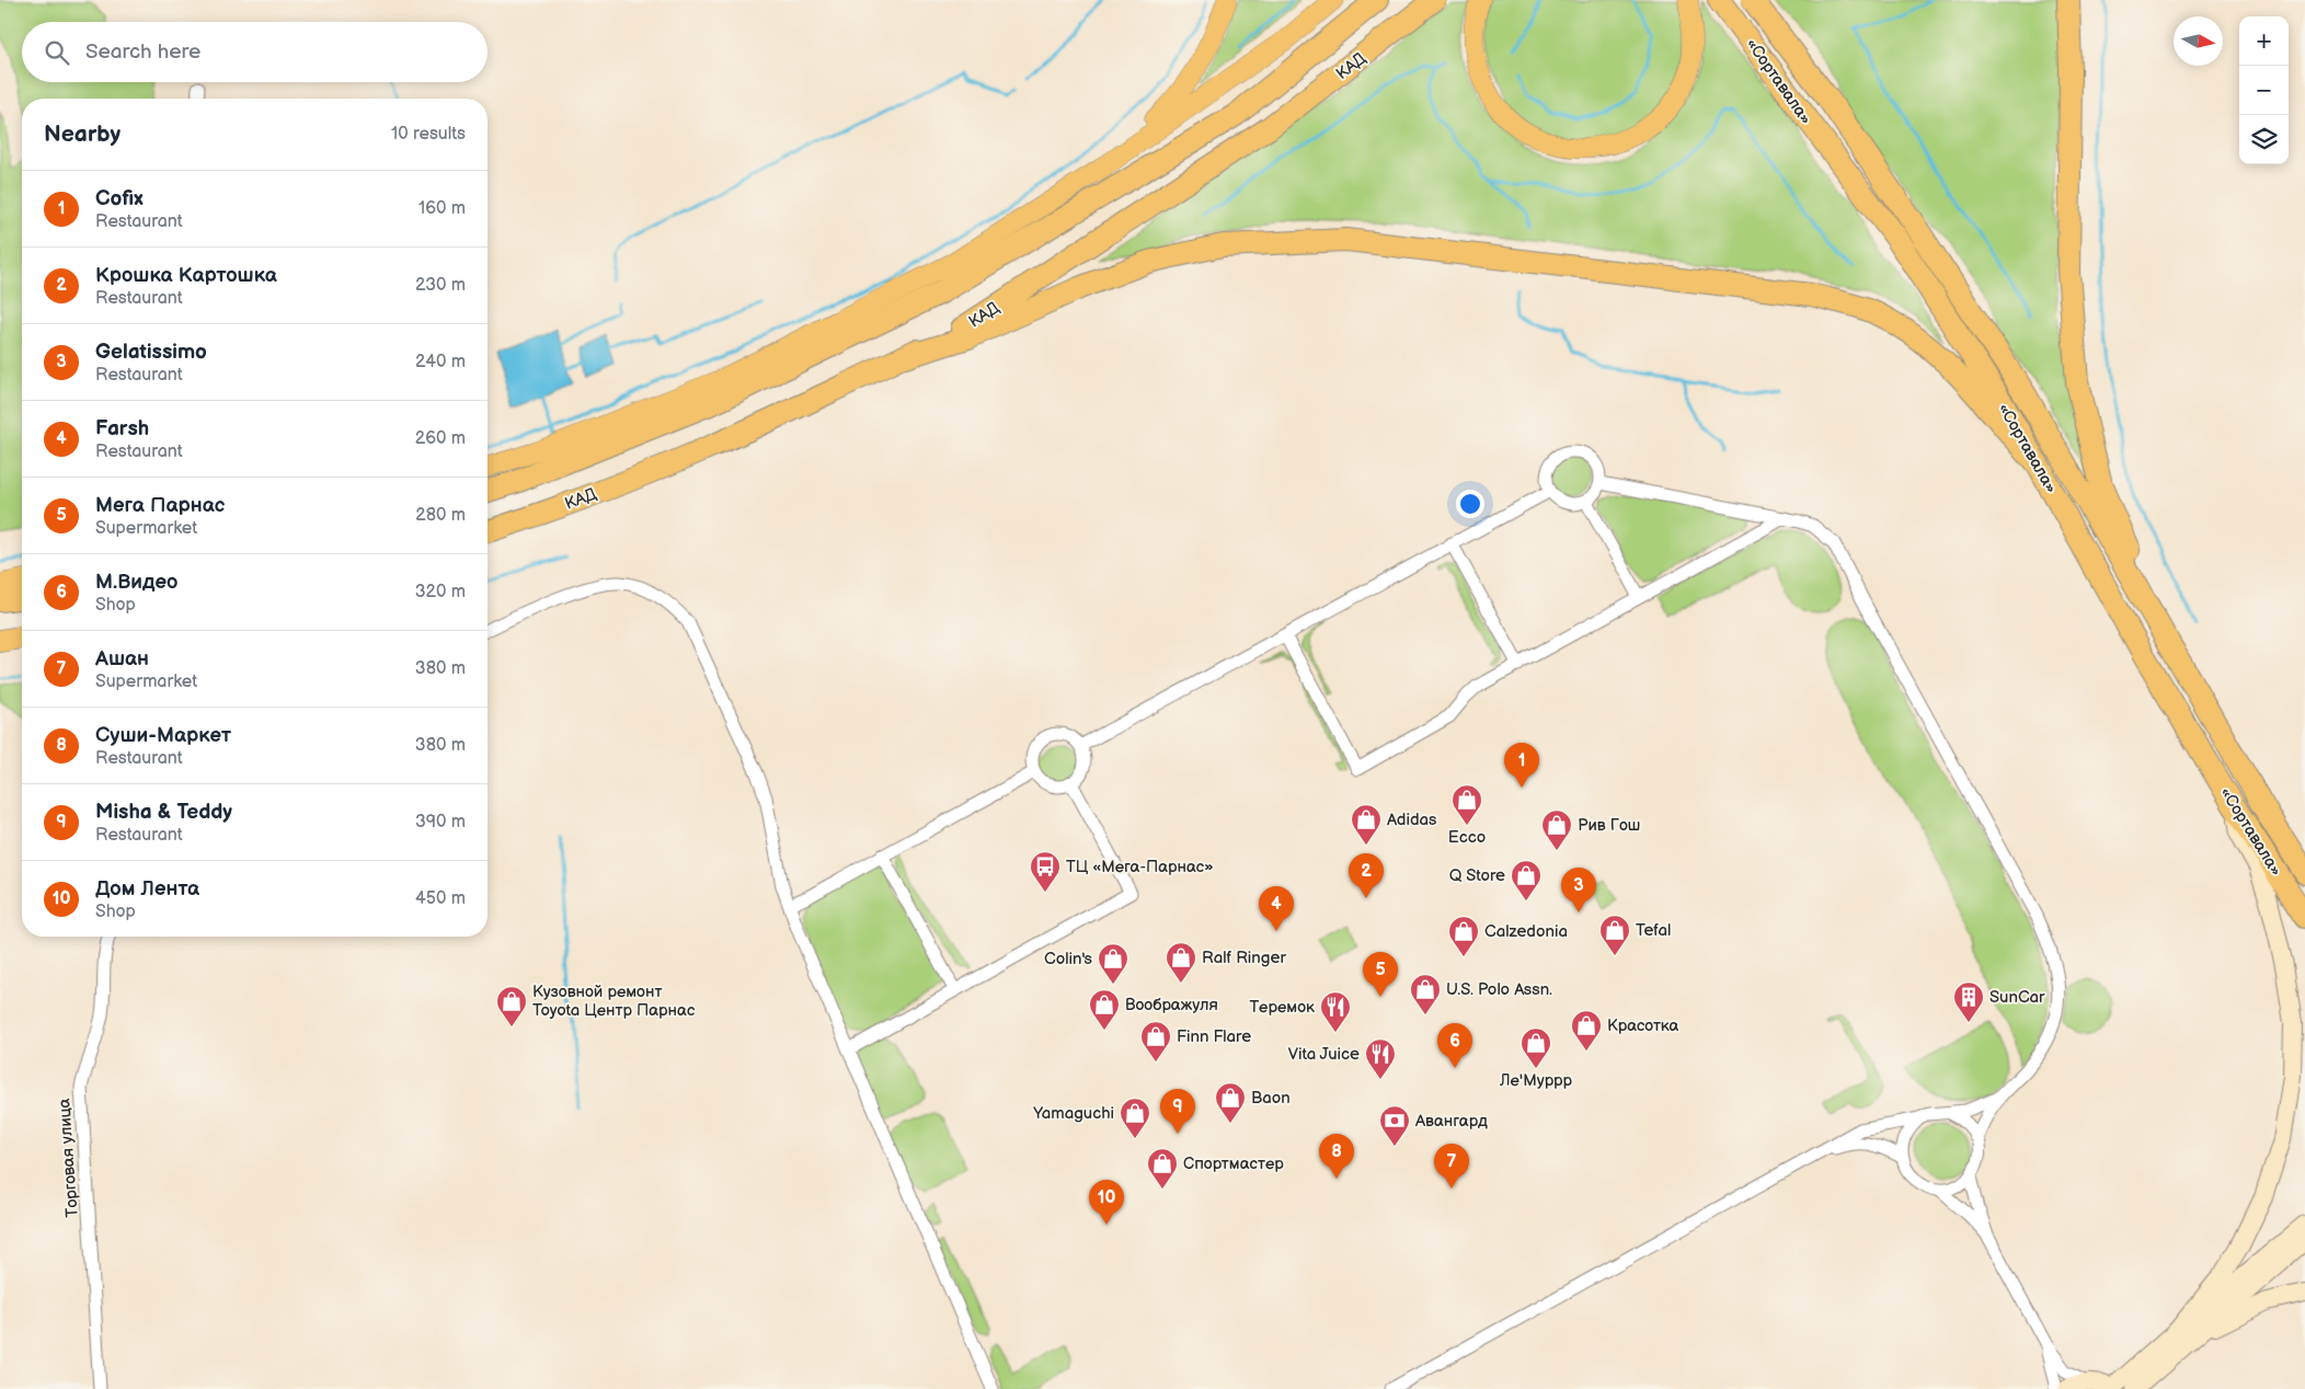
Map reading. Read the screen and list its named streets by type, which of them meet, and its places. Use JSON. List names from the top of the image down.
{
  "streets": {
    "highway": ["КАД", "«Сортавала»"],
    "street": ["Торговая улица"]
  },
  "places": {
    "shop": [
      "Ecco",
      "Adidas",
      "Рив Гош",
      "Q Store",
      "Tefal",
      "Calzedonia",
      "Ralf Ringer",
      "Colin's",
      "U.S. Polo Assn.",
      "Кузовной ремонт Toyota Центр Парнас",
      "Воображуля",
      "Красотка",
      "Finn Flare",
      "Ле'Муррр",
      "Baon",
      "Yamaguchi",
      "Спортмастер"
    ],
    "bus stop": ["ТЦ «Мега-Парнас»"],
    "building": ["SunCar"],
    "restaurant": ["Теремок", "Vita Juice"],
    "bank": ["Авангард"]
  },
  "north": "right",
  "page": {
    "map_buttons": ["+", "−"],
    "search": "Search here",
    "heading": ["Nearby", "10 results"],
    "list": [
      {
        "mark": "1",
        "name": "Cofix",
        "note": "Restaurant",
        "value": "160 m"
      },
      {
        "mark": "2",
        "name": "Крошка Картошка",
        "note": "Restaurant",
        "value": "230 m"
      },
      {
        "mark": "3",
        "name": "Gelatissimo",
        "note": "Restaurant",
        "value": "240 m"
      },
      {
        "mark": "4",
        "name": "Farsh",
        "note": "Restaurant",
        "value": "260 m"
      },
      {
        "mark": "5",
        "name": "Мега Парнас",
        "note": "Supermarket",
        "value": "280 m"
      },
      {
        "mark": "6",
        "name": "М.Видео",
        "note": "Shop",
        "value": "320 m"
      },
      {
        "mark": "7",
        "name": "Ашан",
        "note": "Supermarket",
        "value": "380 m"
      },
      {
        "mark": "8",
        "name": "Суши-Маркет",
        "note": "Restaurant",
        "value": "380 m"
      },
      {
        "mark": "9",
        "name": "Misha & Teddy",
        "note": "Restaurant",
        "value": "390 m"
      },
      {
        "mark": "10",
        "name": "Дом Лента",
        "note": "Shop",
        "value": "450 m"
      }
    ],
    "pins": [
      "1",
      "2",
      "3",
      "4",
      "5",
      "6",
      "9",
      "8",
      "7",
      "10"
    ]
  }
}
